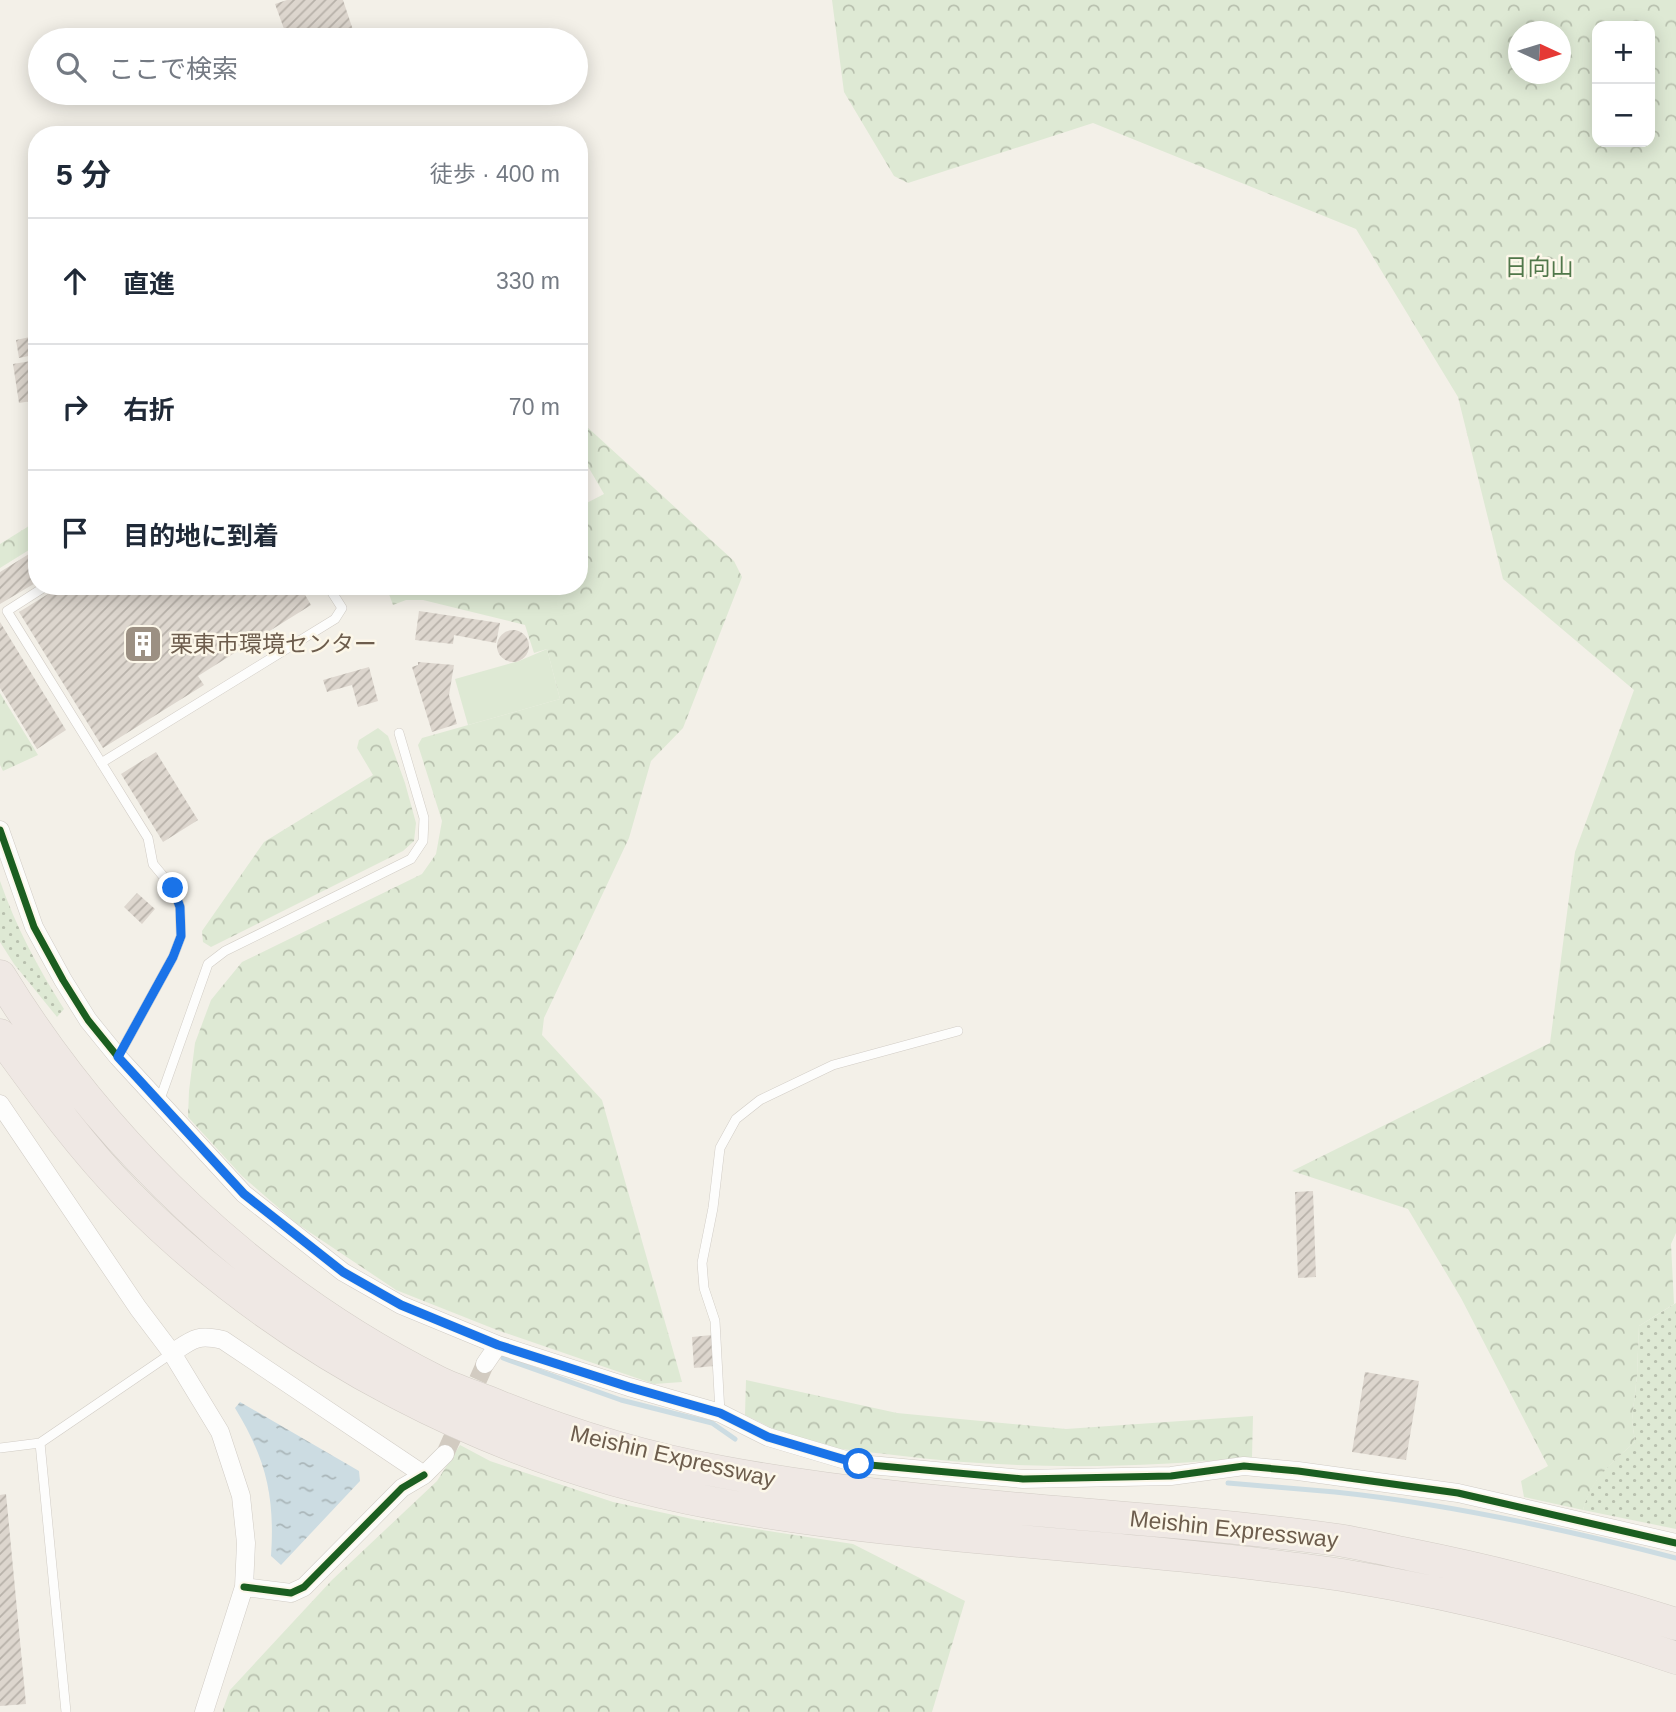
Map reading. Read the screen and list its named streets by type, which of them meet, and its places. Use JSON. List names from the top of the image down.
{
  "streets": {
    "highway": ["Meishin Expressway"]
  },
  "parks": ["日向山"],
  "places": {
    "building": ["栗東市環境センター"]
  },
  "north": "right",
  "page": {
    "map_buttons": ["+", "−"],
    "search": "ここで検索",
    "heading": ["5 分", "徒歩 · 400 m"],
    "list": [
      ["直進", "330 m"],
      ["右折", "70 m"],
      "目的地に到着"
    ]
  }
}
